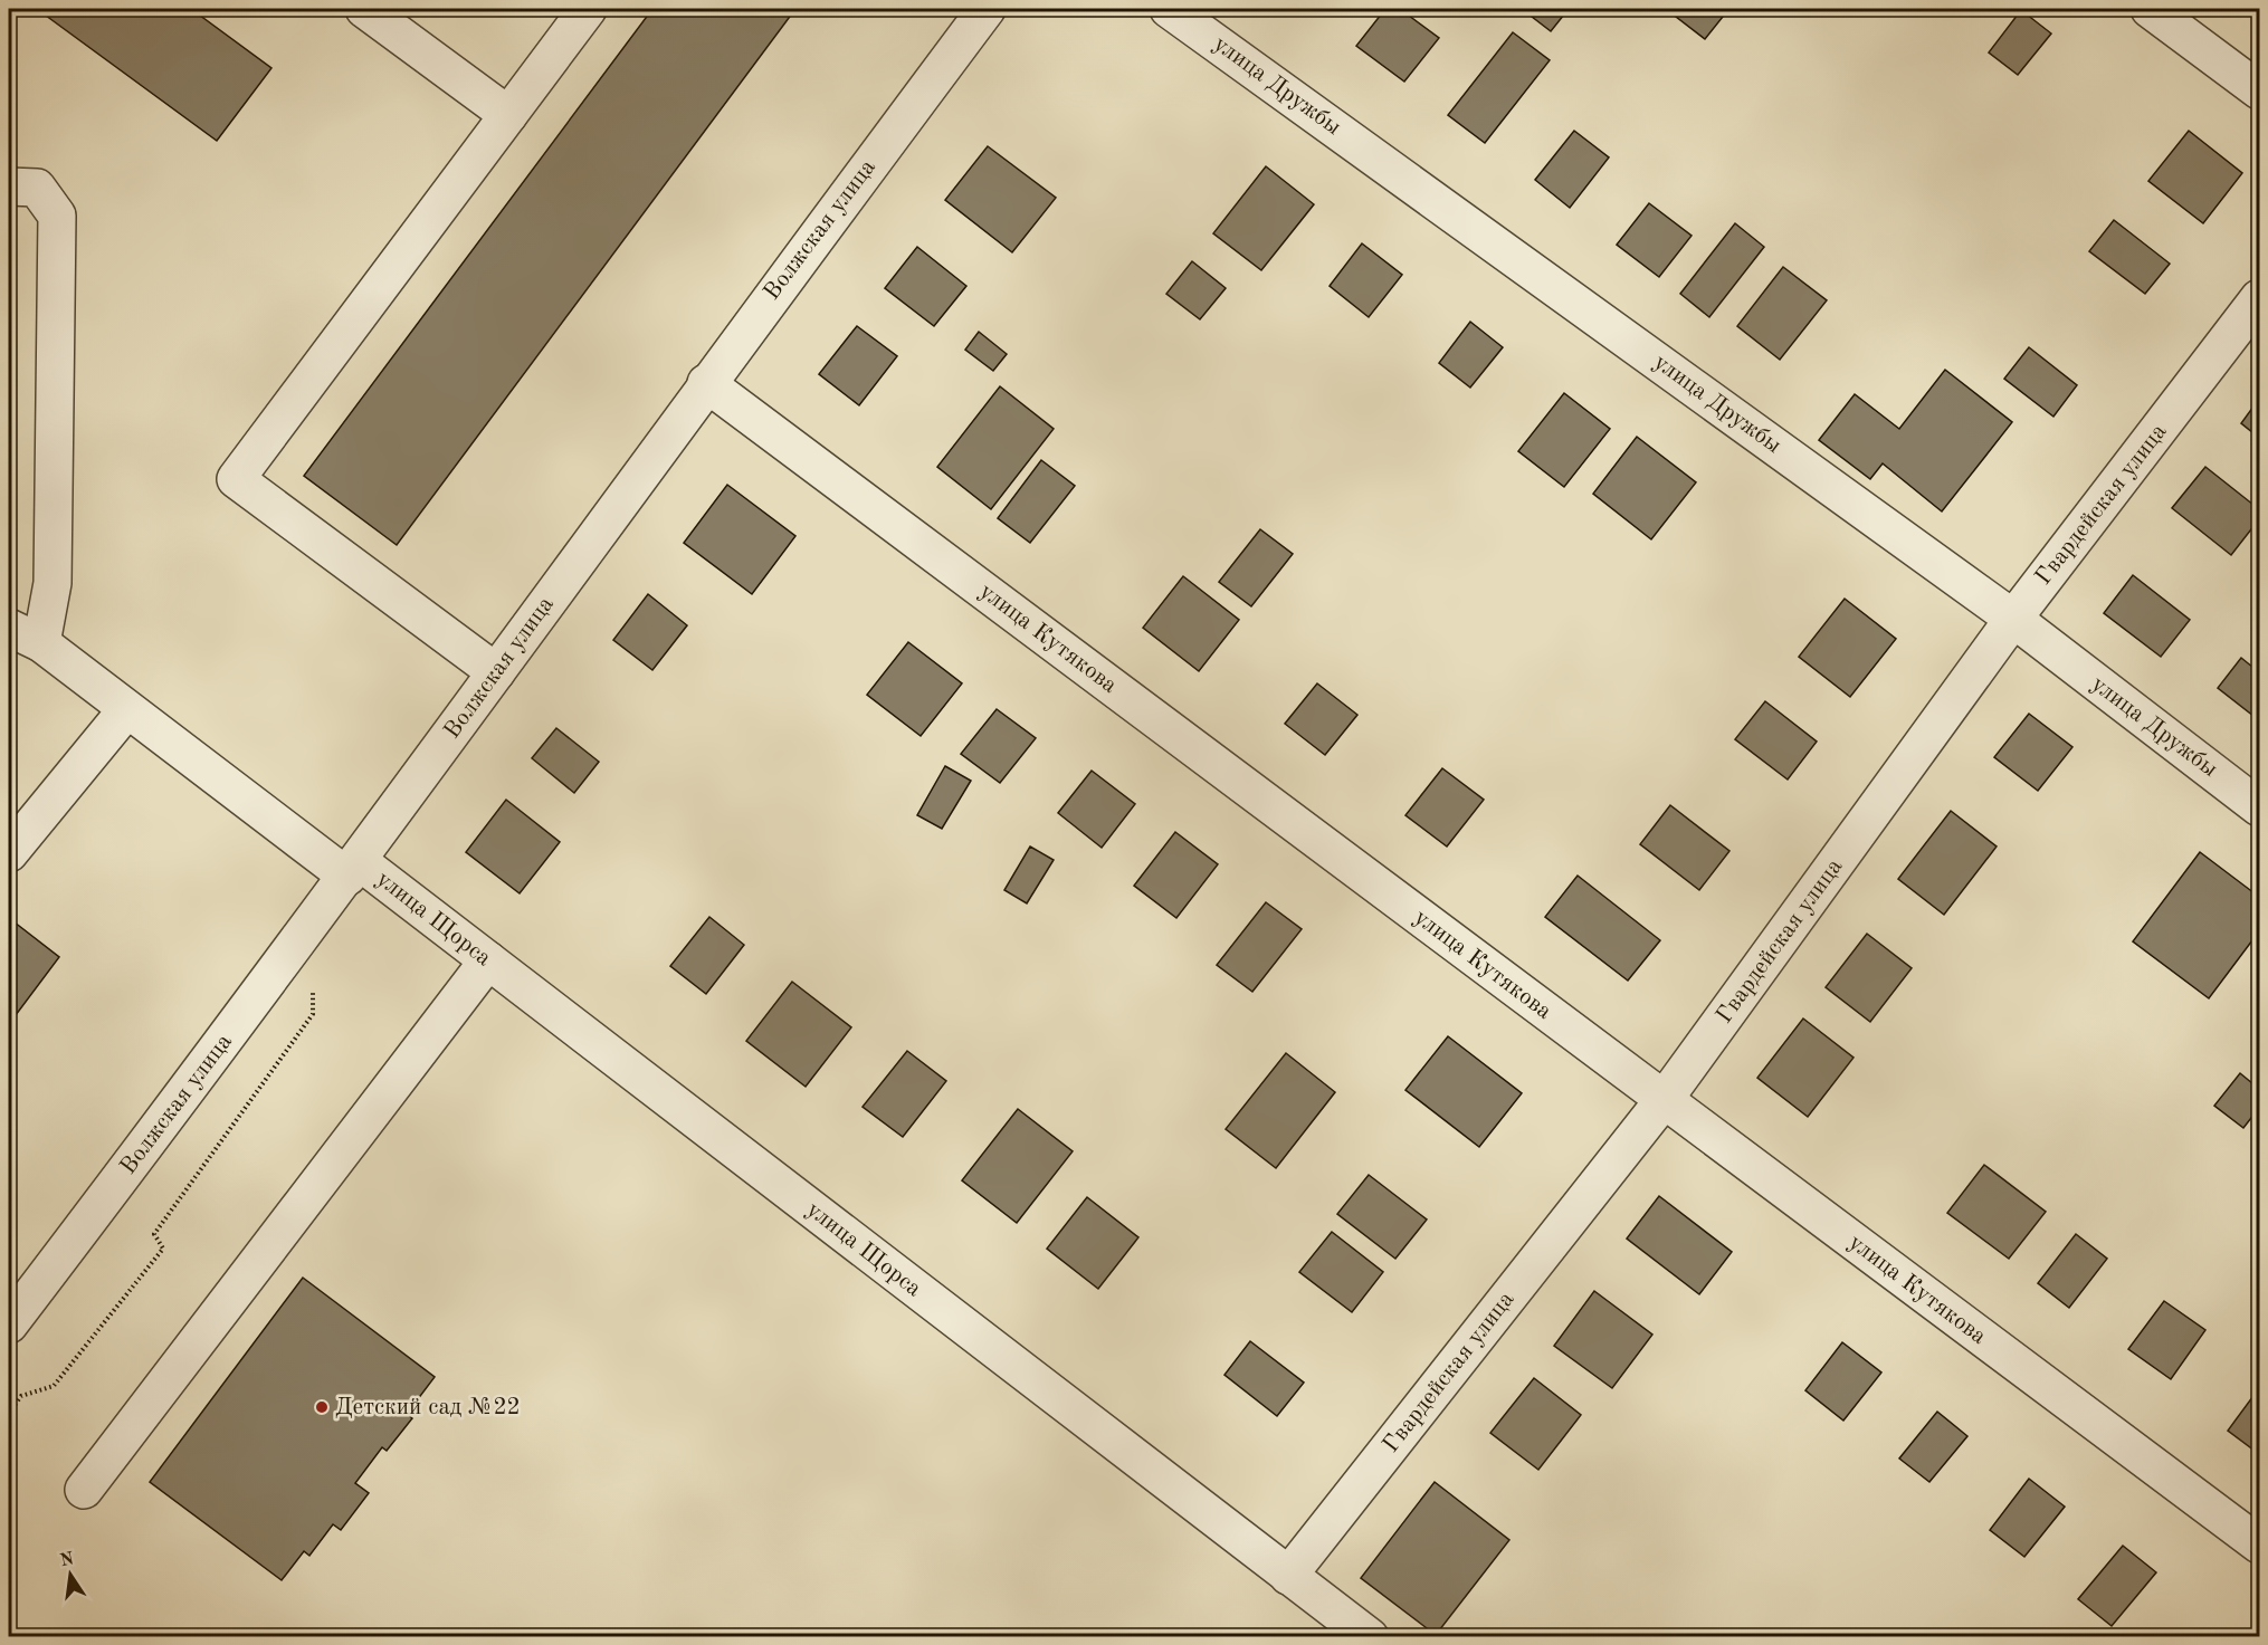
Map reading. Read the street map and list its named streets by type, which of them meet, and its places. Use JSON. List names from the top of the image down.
{
  "streets": {
    "street": [
      "улица Дружбы",
      "Волжская улица",
      "Гвардейская улица",
      "улица Кутякова",
      "улица Щорса"
    ]
  },
  "crossings": [
    ["улица Дружбы", "Гвардейская улица"],
    ["Волжская улица", "улица Кутякова"],
    ["Волжская улица", "улица Щорса"],
    ["Гвардейская улица", "улица Кутякова"],
    ["Гвардейская улица", "улица Щорса"]
  ],
  "places": ["Детский сад №22"],
  "north": "top"
}
